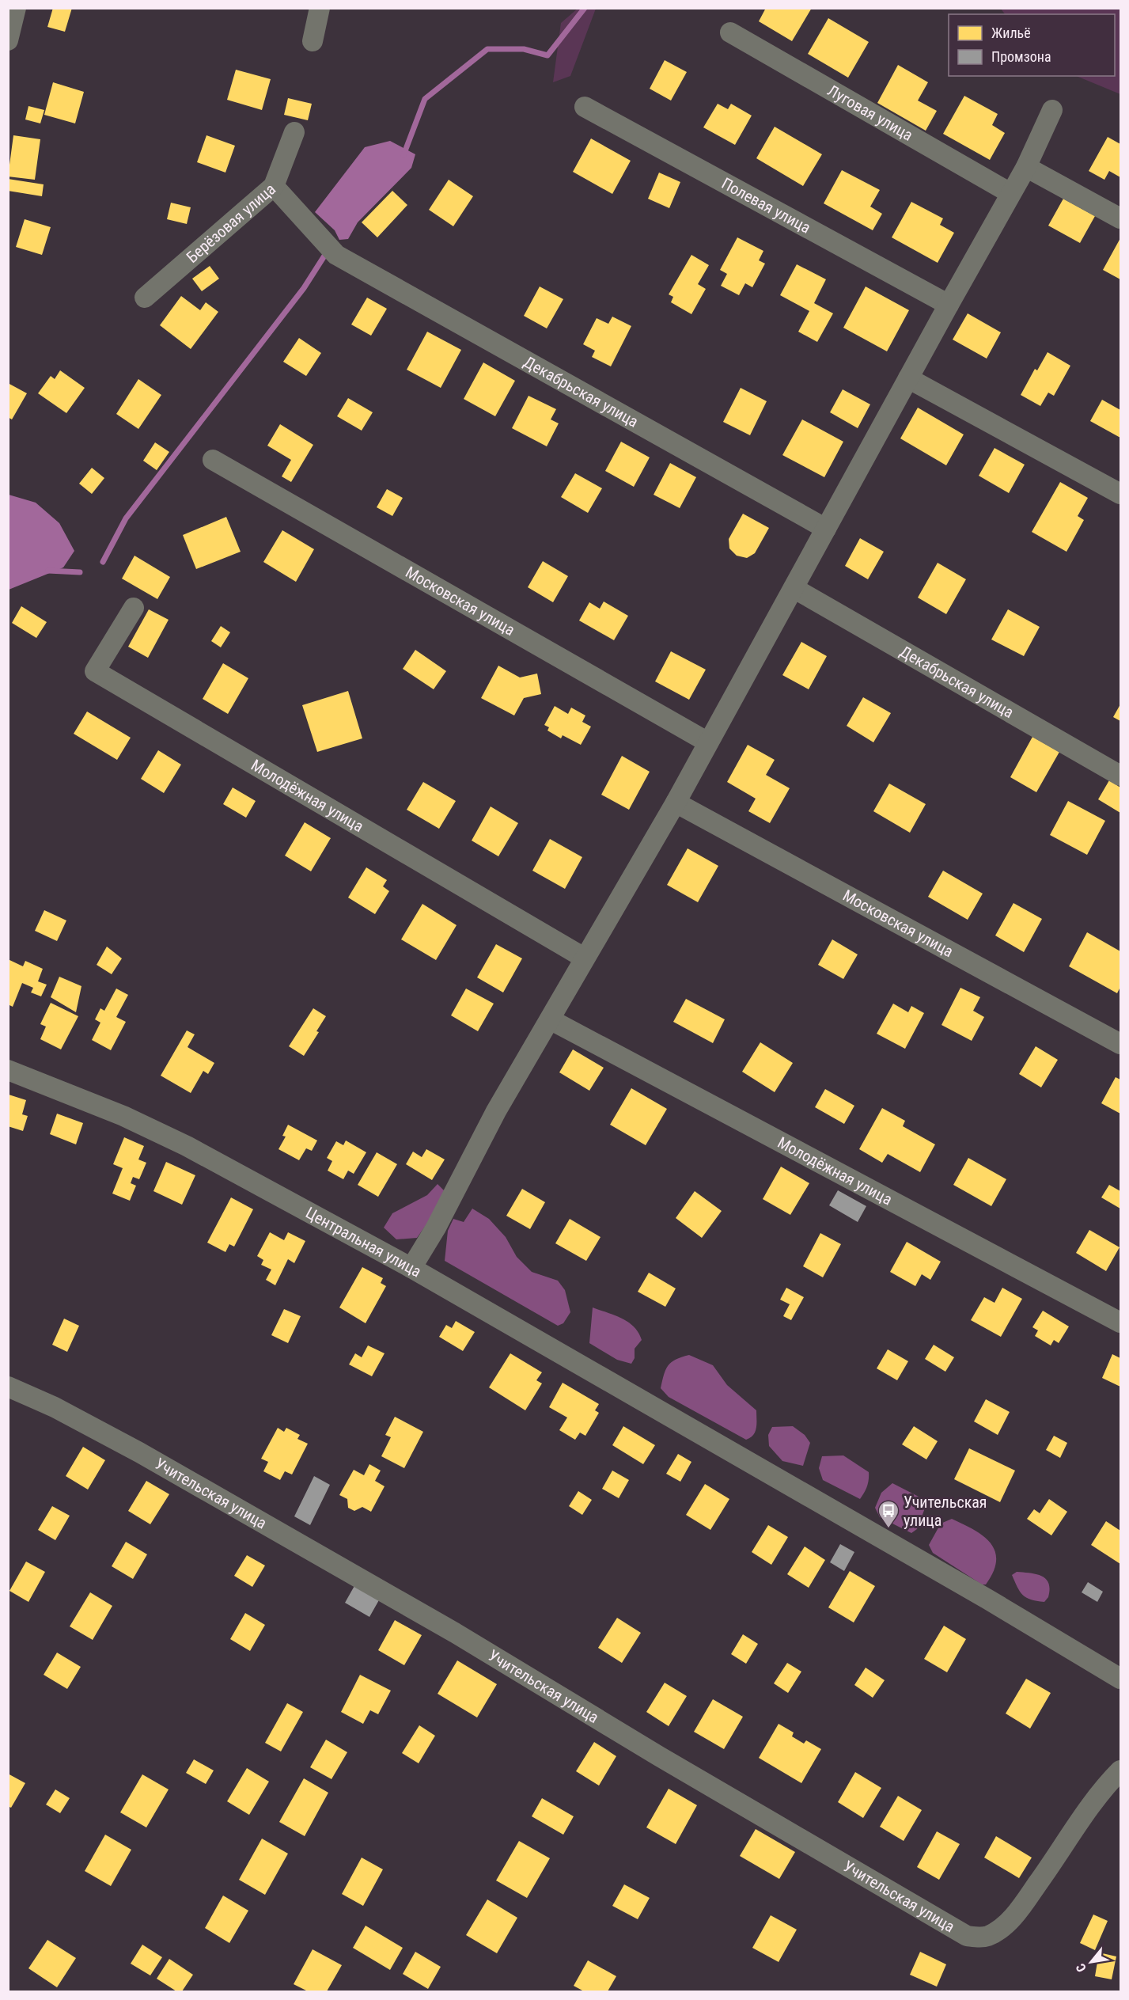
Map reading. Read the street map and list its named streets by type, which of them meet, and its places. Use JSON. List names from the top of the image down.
{
  "streets": {
    "street": [
      "Луговая улица",
      "Полевая улица",
      "Берёзовая улица",
      "Декабрьская улица",
      "Московская улица",
      "Молодёжная улица",
      "Центральная улица",
      "Учительская улица"
    ]
  },
  "crossings": [
    ["Берёзовая улица", "Декабрьская улица"]
  ],
  "places": {
    "bus stop": ["Учительская улица"]
  },
  "legend": ["Жильё", "Промзона"],
  "north": "bottom left"
}
